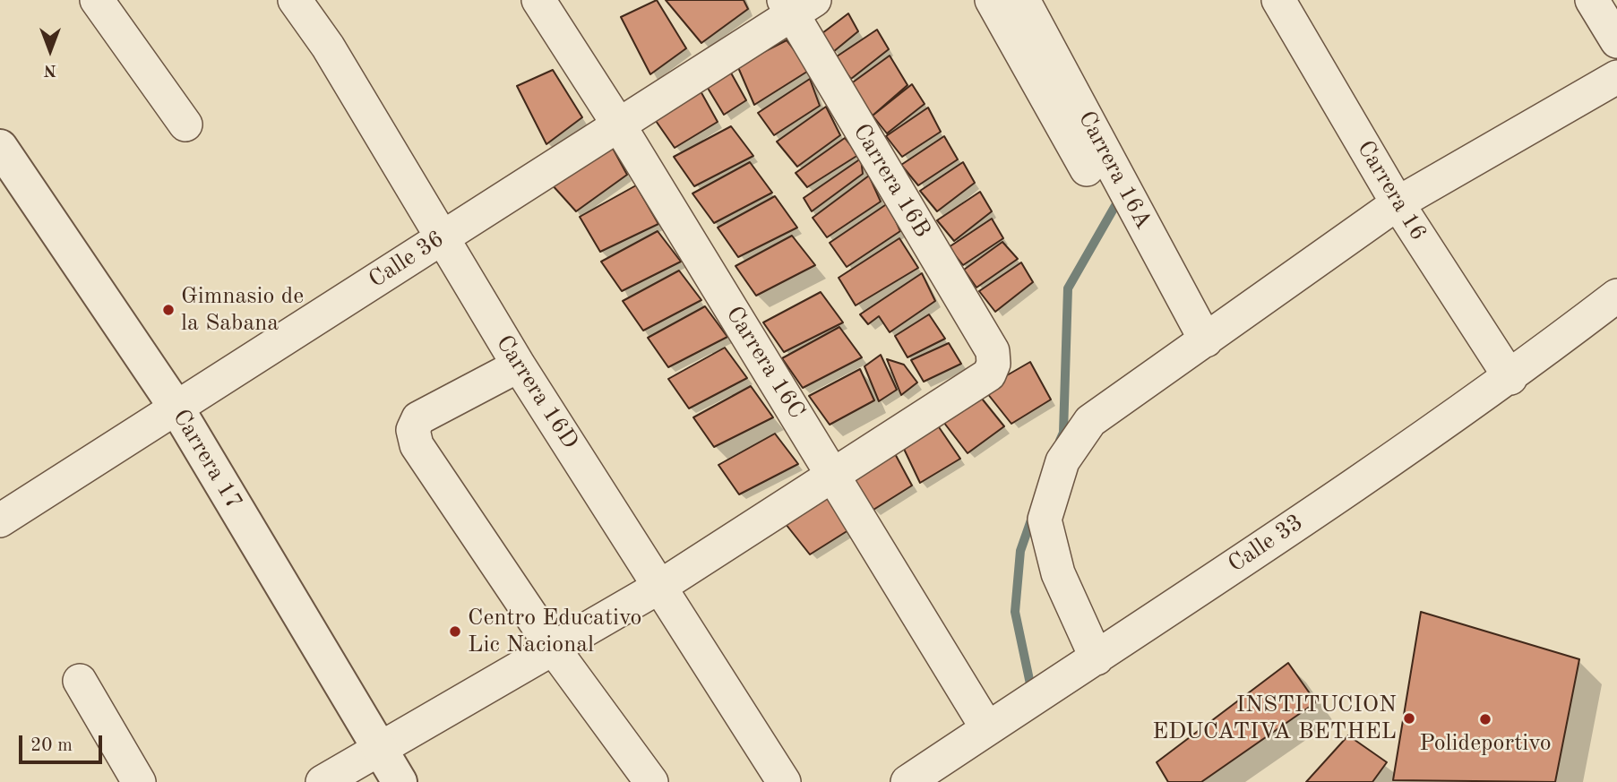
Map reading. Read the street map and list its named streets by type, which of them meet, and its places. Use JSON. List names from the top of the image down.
{
  "streets": {
    "street": [
      "Carrera 16A",
      "Carrera 16B",
      "Carrera 16",
      "Calle 36",
      "Carrera 16C",
      "Carrera 16D",
      "Carrera 17",
      "Calle 33"
    ]
  },
  "crossings": [
    ["Carrera 16B", "Calle 36"],
    ["Carrera 16B", "Carrera 16C"],
    ["Carrera 16", "Calle 33"],
    ["Calle 36", "Carrera 16C"],
    ["Calle 36", "Carrera 16D"],
    ["Calle 36", "Carrera 17"],
    ["Carrera 16C", "Calle 33"]
  ],
  "places": [
    "Gimnasio de la Sabana",
    "Centro Educativo Lic Nacional",
    "INSTITUCION EDUCATIVA BETHEL",
    "Polideportivo"
  ],
  "scale_bar": "20 m",
  "north": "bottom"
}
